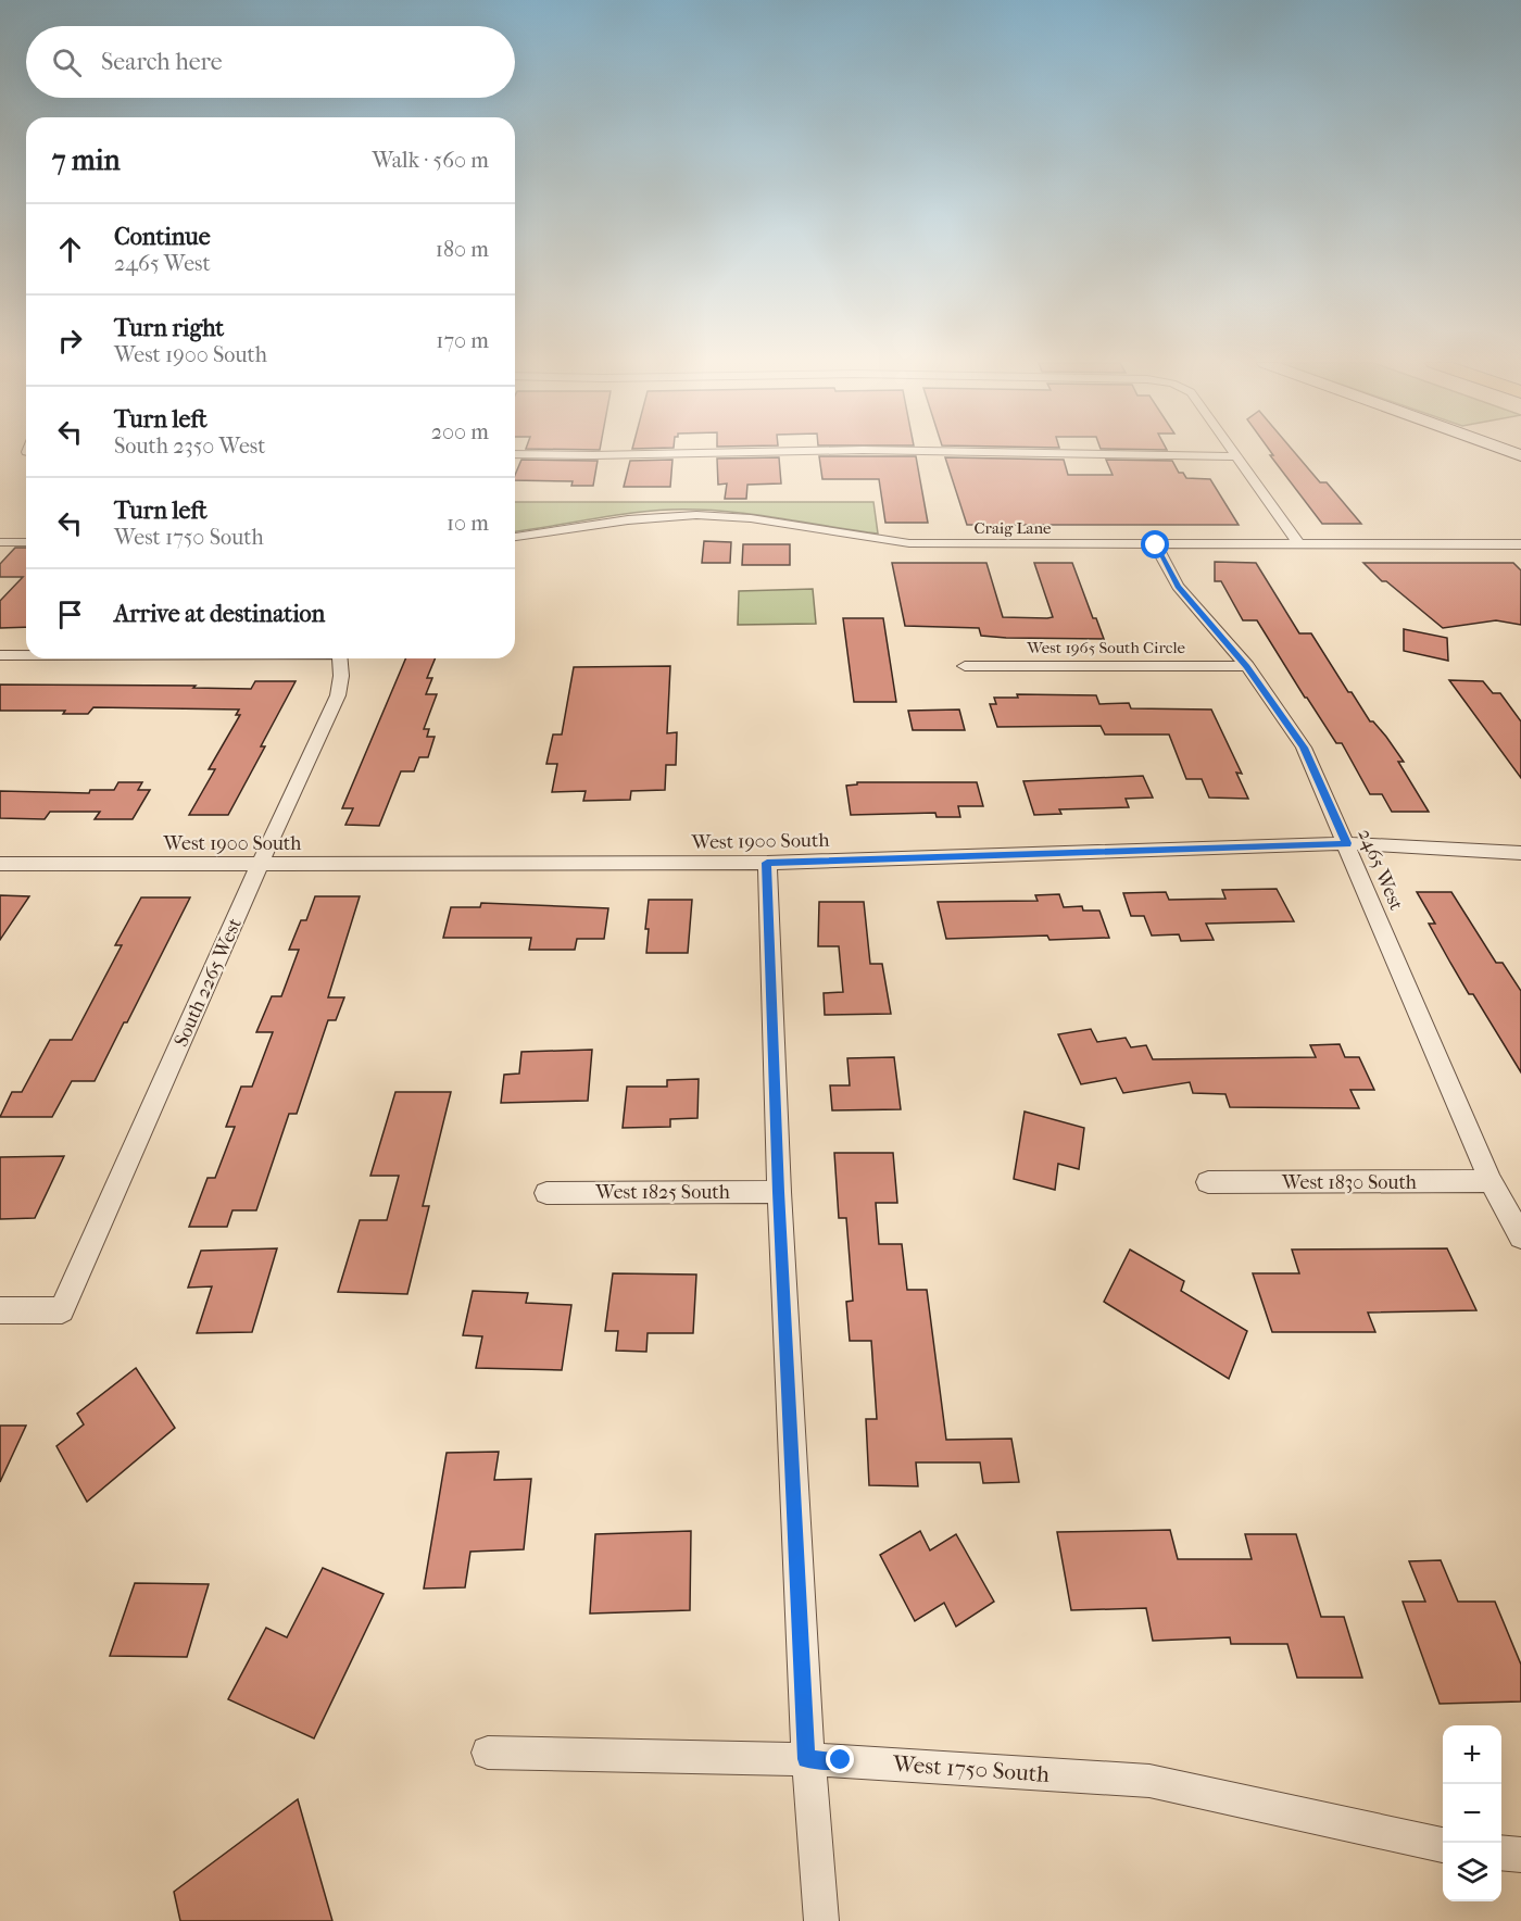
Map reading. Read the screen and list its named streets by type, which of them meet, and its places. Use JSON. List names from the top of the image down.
{
  "streets": {
    "street": [
      "Craig Lane",
      "West 1965 South Circle",
      "West 1900 South",
      "2465 West",
      "South 2265 West",
      "West 1830 South",
      "West 1825 South",
      "West 1750 South"
    ]
  },
  "crossings": [
    ["Craig Lane", "2465 West"],
    ["West 1965 South Circle", "2465 West"],
    ["West 1900 South", "2465 West"],
    ["West 1900 South", "South 2265 West"],
    ["2465 West", "West 1830 South"]
  ],
  "page": {
    "search": "Search here",
    "heading": ["7 min", "Walk · 560 m"],
    "list": [
      ["Continue", "2465 West", "180 m"],
      ["Turn right", "West 1900 South", "170 m"],
      ["Turn left", "South 2350 West", "200 m"],
      ["Turn left", "West 1750 South", "10 m"],
      "Arrive at destination"
    ],
    "map_buttons": ["+", "−"]
  }
}
